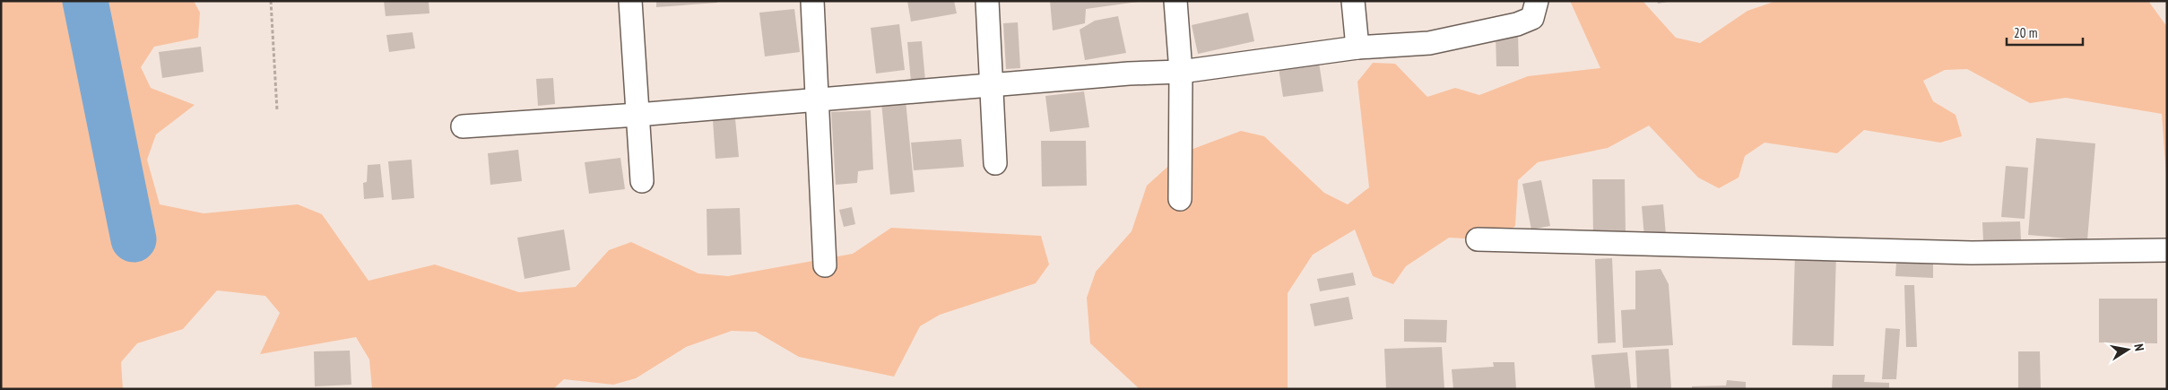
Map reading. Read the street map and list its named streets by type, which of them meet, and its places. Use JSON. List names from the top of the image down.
{
  "scale_bar": "20 m",
  "north": "right"
}
